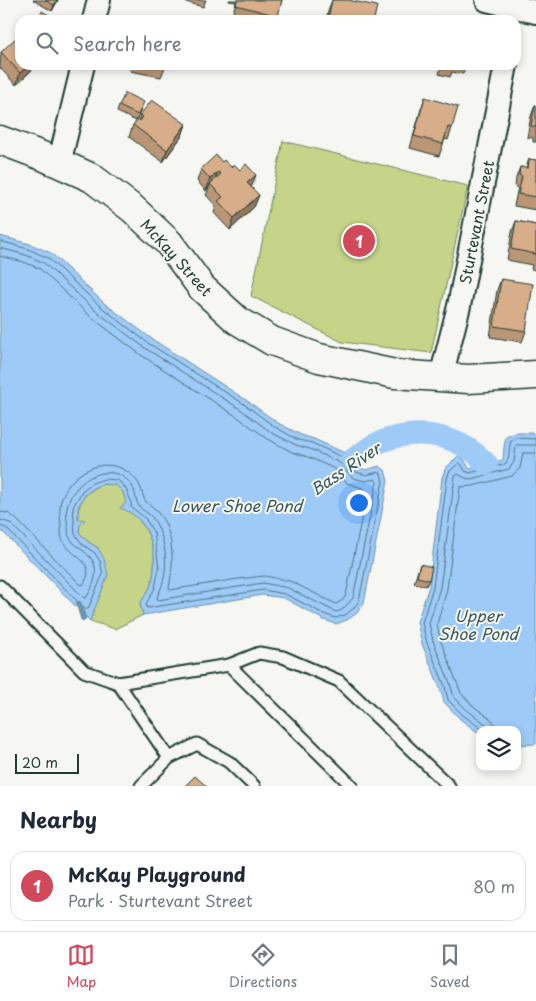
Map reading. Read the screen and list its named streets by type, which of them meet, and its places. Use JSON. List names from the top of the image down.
{
  "streets": {
    "main road": ["McKay Street"],
    "street": ["Sturtevant Street"]
  },
  "crossings": [
    ["Sturtevant Street", "McKay Street"]
  ],
  "water": ["Bass River", "Lower Shoe Pond", "Upper Shoe Pond"],
  "scale_bar": "20 m",
  "page": {
    "search": "Search here",
    "pins": "1",
    "scale": "20 m",
    "heading": "Nearby",
    "list": [
      {
        "mark": "1",
        "name": "McKay Playground",
        "note": "Park · Sturtevant Street",
        "value": "80 m"
      }
    ],
    "nav": ["Map", "Directions", "Saved"]
  }
}
